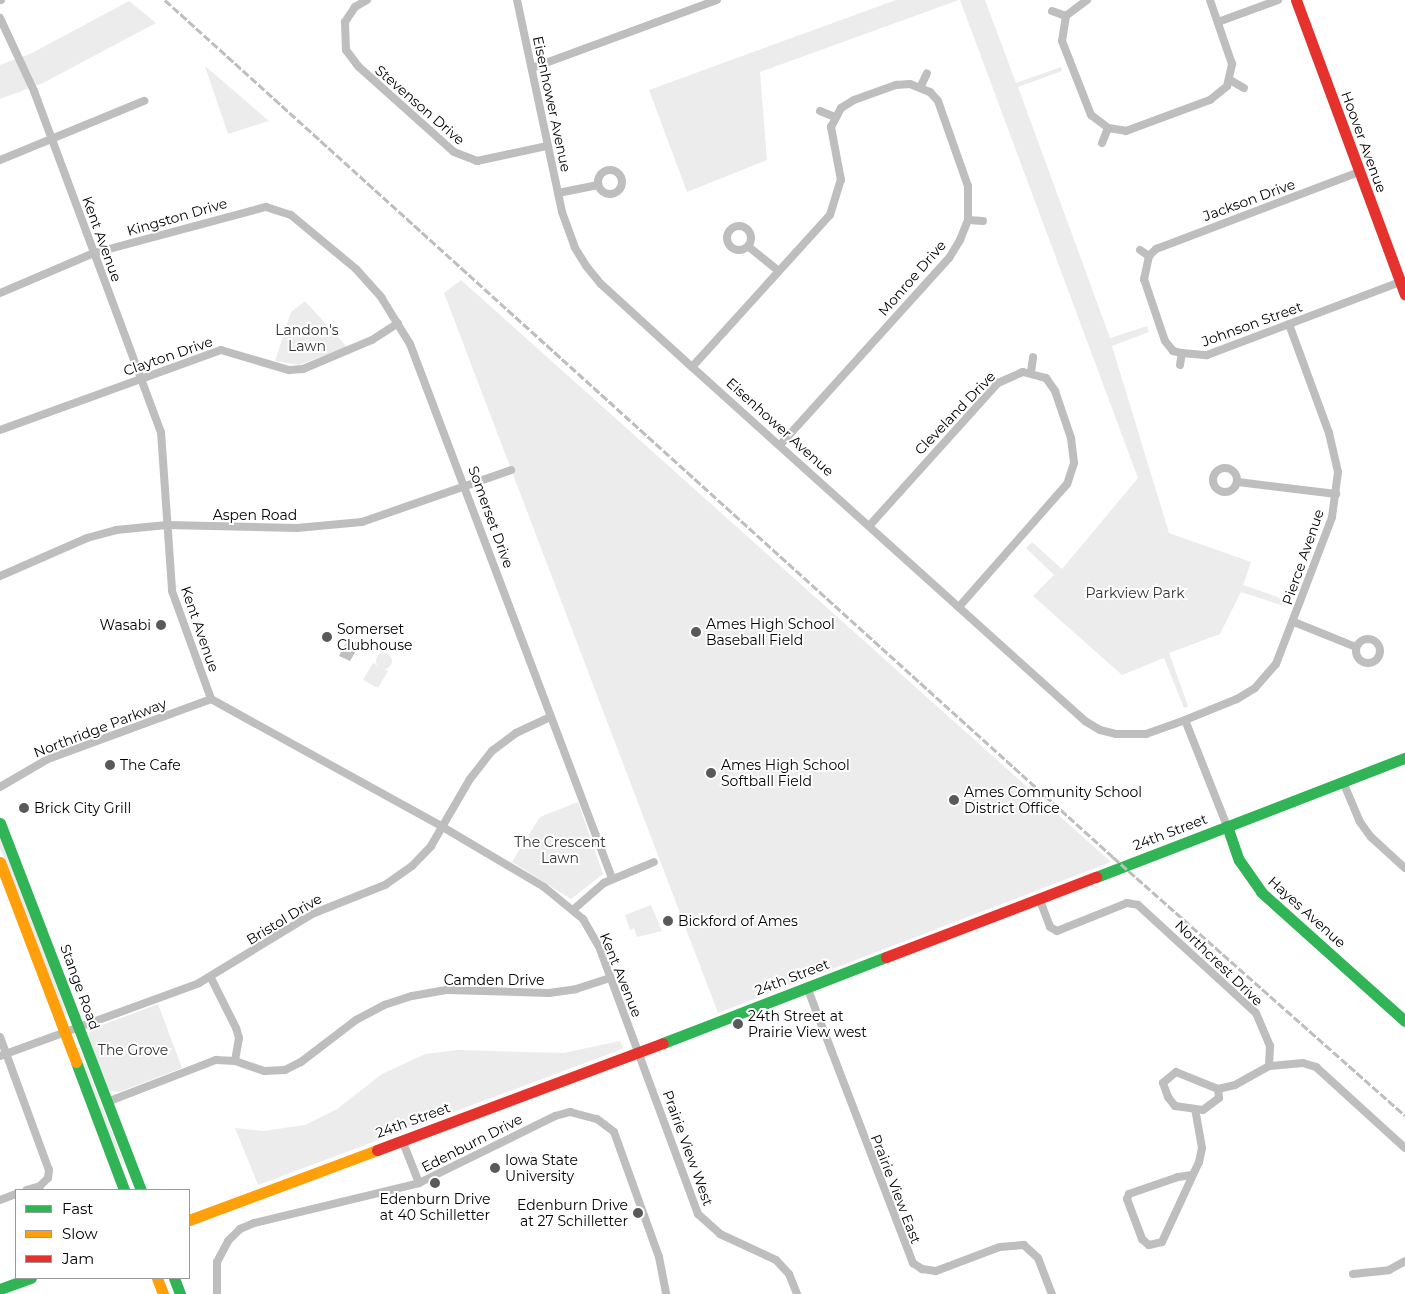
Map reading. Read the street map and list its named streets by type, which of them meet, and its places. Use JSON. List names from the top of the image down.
{
  "streets": {
    "main road": [
      "Hoover Avenue",
      "24th Street",
      "Hayes Avenue",
      "Stange Road"
    ],
    "street": [
      "Eisenhower Avenue",
      "Stevenson Drive",
      "Jackson Drive",
      "Kingston Drive",
      "Kent Avenue",
      "Monroe Drive",
      "Johnson Street",
      "Clayton Drive",
      "Cleveland Drive",
      "Aspen Road",
      "Somerset Drive",
      "Pierce Avenue",
      "Northridge Parkway",
      "Bristol Drive",
      "Northcrest Drive",
      "Camden Drive",
      "Edenburn Drive",
      "Prairie View West",
      "Prairie View East"
    ]
  },
  "crossings": [
    ["Eisenhower Avenue", "Stevenson Drive"],
    ["Eisenhower Avenue", "Monroe Drive"],
    ["Eisenhower Avenue", "Cleveland Drive"],
    ["Eisenhower Avenue", "Pierce Avenue"],
    ["Eisenhower Avenue", "Hayes Avenue"],
    ["Hoover Avenue", "Jackson Drive"],
    ["Hoover Avenue", "Johnson Street"],
    ["Kingston Drive", "Kent Avenue"],
    ["Kingston Drive", "Somerset Drive"],
    ["Kent Avenue", "Clayton Drive"],
    ["Kent Avenue", "Aspen Road"],
    ["Kent Avenue", "Northridge Parkway"],
    ["Kent Avenue", "24th Street"],
    ["Kent Avenue", "Bristol Drive"],
    ["Kent Avenue", "Camden Drive"],
    ["Kent Avenue", "Prairie View West"],
    ["Johnson Street", "Pierce Avenue"],
    ["Clayton Drive", "Somerset Drive"],
    ["Aspen Road", "Somerset Drive"],
    ["Somerset Drive", "Bristol Drive"],
    ["Pierce Avenue", "Hayes Avenue"],
    ["24th Street", "Hayes Avenue"],
    ["24th Street", "Northcrest Drive"],
    ["24th Street", "Prairie View West"],
    ["24th Street", "Prairie View East"],
    ["Bristol Drive", "Stange Road"],
    ["Camden Drive", "Stange Road"]
  ],
  "parks": [
    "Landon's Lawn",
    "Parkview Park",
    "The Crescent Lawn",
    "The Grove"
  ],
  "places": [
    "Wasabi",
    "Ames High School Baseball Field",
    "Somerset Clubhouse",
    "The Cafe",
    "Ames High School Softball Field",
    "Ames Community School District Office",
    "Brick City Grill",
    "Bickford of Ames",
    "24th Street at Prairie View west",
    "Iowa State University",
    "Edenburn Drive at 40 Schilletter",
    "Edenburn Drive at 27 Schilletter"
  ],
  "legend": ["Fast", "Slow", "Jam"]
}
